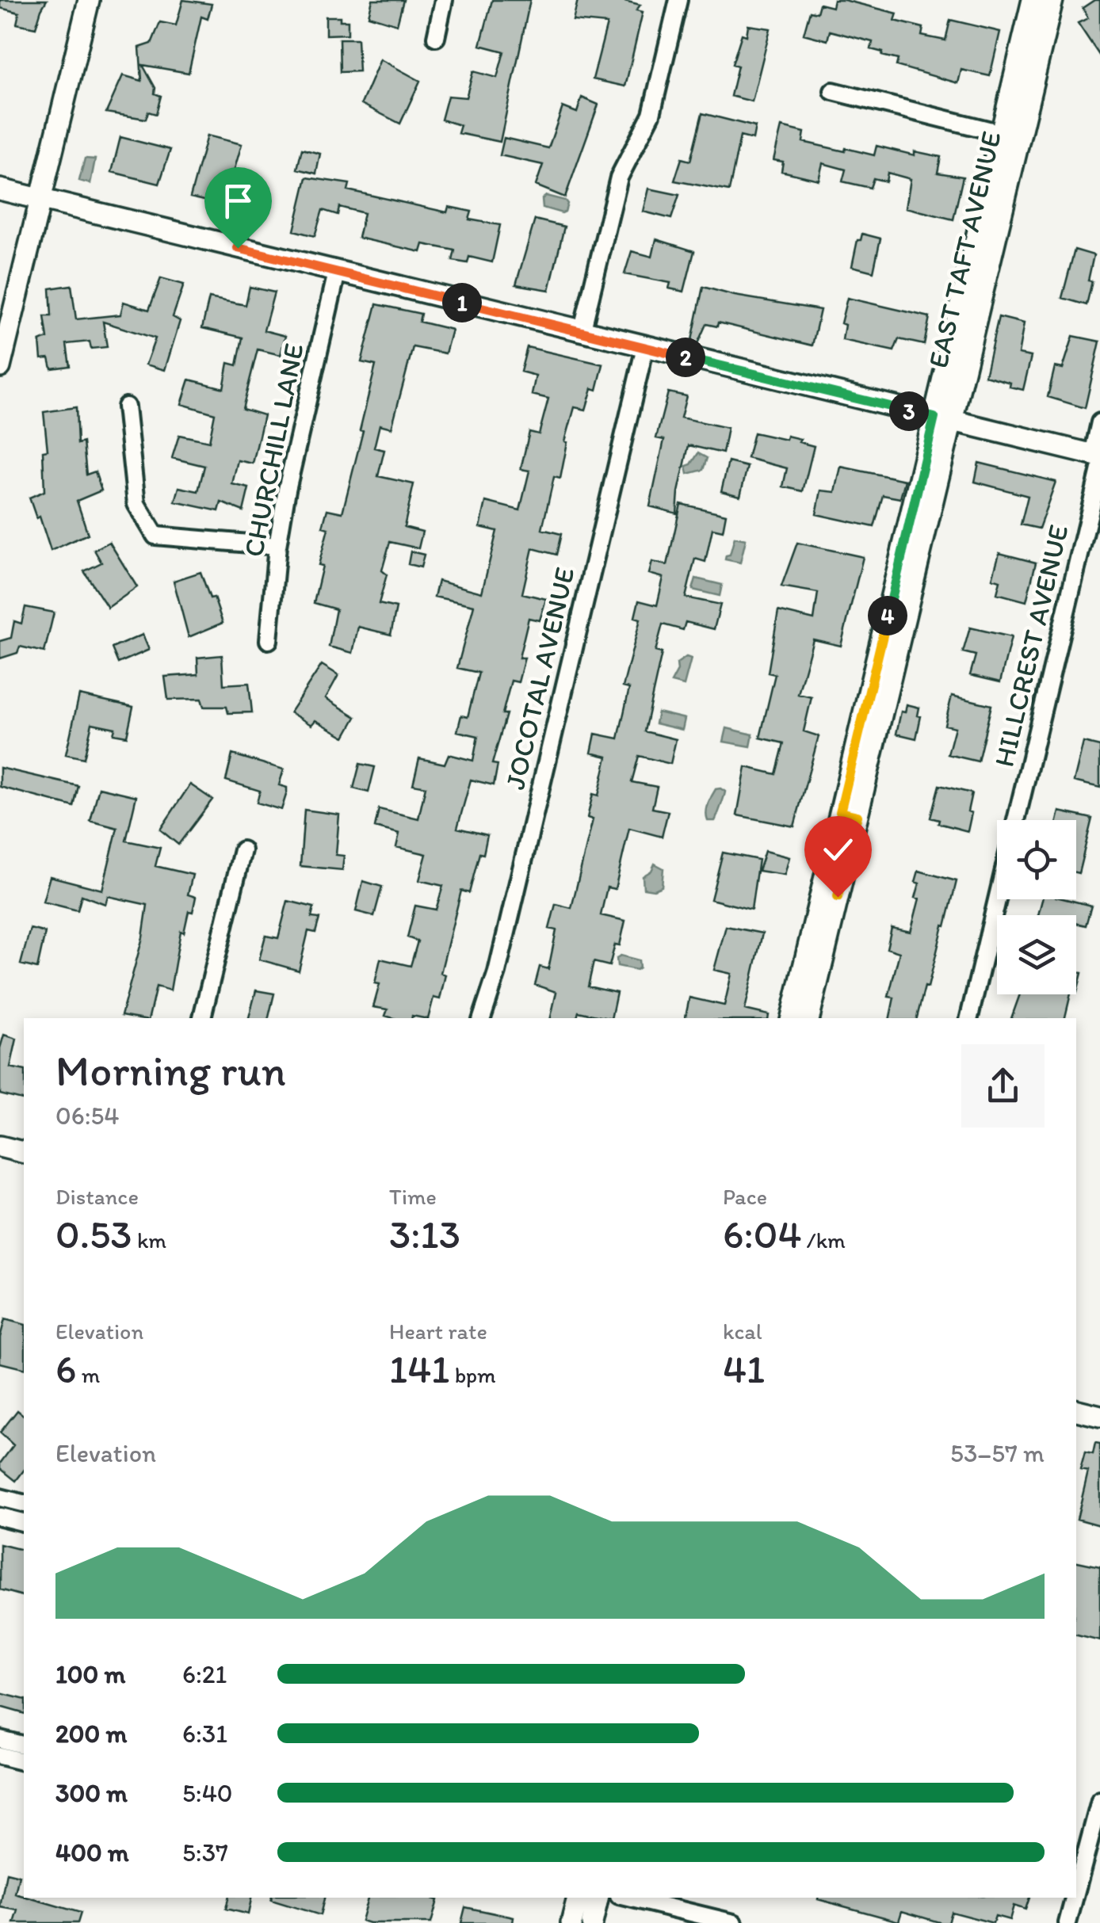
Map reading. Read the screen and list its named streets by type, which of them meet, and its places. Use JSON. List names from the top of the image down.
{
  "streets": {
    "street": [
      "EAST TAFT AVENUE",
      "CHURCHILL LANE",
      "HILLCREST AVENUE",
      "JOCOTAL AVENUE"
    ]
  },
  "page": {
    "pins": [
      "1",
      "2",
      "3",
      "4"
    ],
    "heading": ["Morning run", "06:54"],
    "stats": [
      ["Distance", "0.53 km"],
      ["Time", "3:13"],
      ["Pace", "6:04 /km"],
      ["Elevation", "6 m"],
      ["Heart rate", "141 bpm"],
      ["kcal", "41"]
    ],
    "chart": ["Elevation", "53–57 m"],
    "list": [
      {
        "name": "100 m",
        "note": "6:21"
      },
      {
        "name": "200 m",
        "note": "6:31"
      },
      {
        "name": "300 m",
        "note": "5:40"
      },
      {
        "name": "400 m",
        "note": "5:37"
      }
    ]
  }
}
